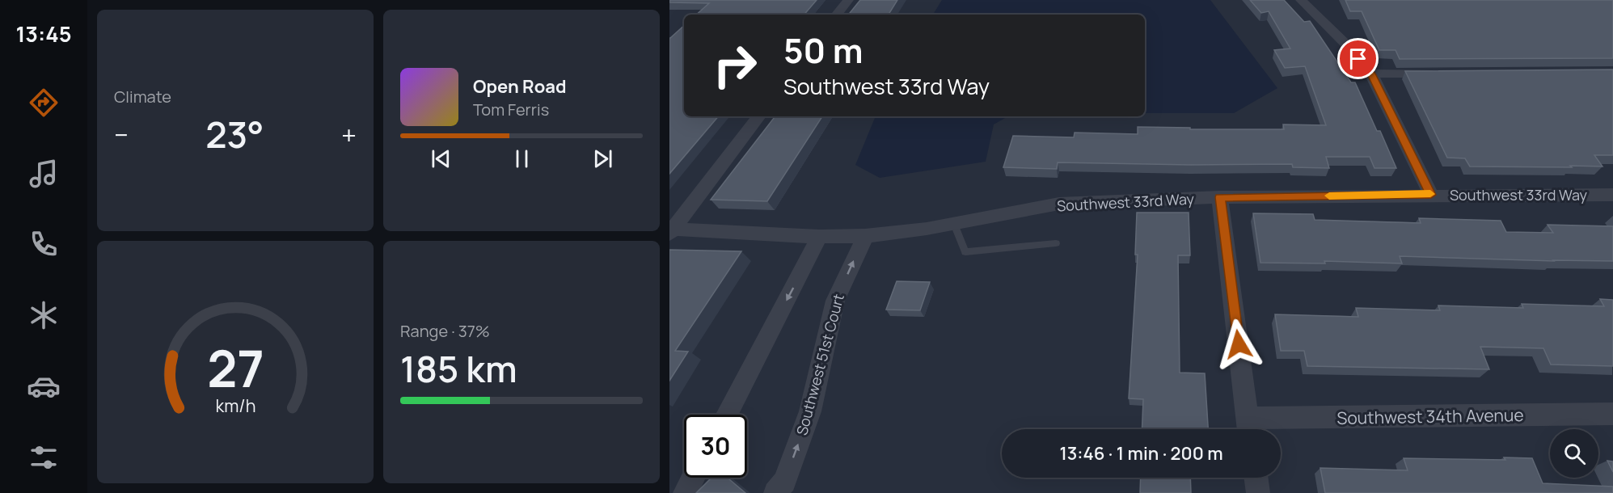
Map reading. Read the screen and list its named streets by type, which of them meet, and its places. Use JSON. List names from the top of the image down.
{
  "streets": {
    "street": ["Southwest 33rd Way", "Southwest 51st Court", "Southwest 34th Avenue"]
  },
  "crossings": [
    ["Southwest 33rd Way", "Southwest 51st Court"]
  ],
  "page": {
    "tabs": "13:45",
    "tile": [
      "Climate",
      ["Range · 37%", "185 km"]
    ],
    "turn": ["50 m", "Southwest 33rd Way"],
    "song": ["Open Road", "Tom Ferris"],
    "heat": ["−", "23°", "+"],
    "limit": "30",
    "trip": "13:46 · 1 min · 200 m",
    "gauge": ["27", "km/h"]
  }
}
